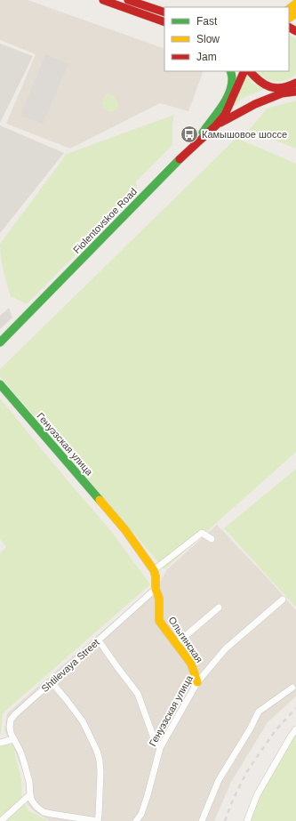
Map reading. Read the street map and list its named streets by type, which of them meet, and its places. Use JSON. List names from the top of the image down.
{
  "streets": {
    "main road": ["Fiolentovskoe Road", "Генуэзская улица", "Ольгинская"],
    "street": ["Shtilevaya Street"]
  },
  "crossings": [
    ["Генуэзская улица", "Ольгинская"],
    ["Генуэзская улица", "Shtilevaya Street"],
    ["Ольгинская", "Shtilevaya Street"]
  ],
  "places": {
    "bus stop": ["Камышовое шоссе"]
  },
  "legend": ["Fast", "Slow", "Jam"]
}
